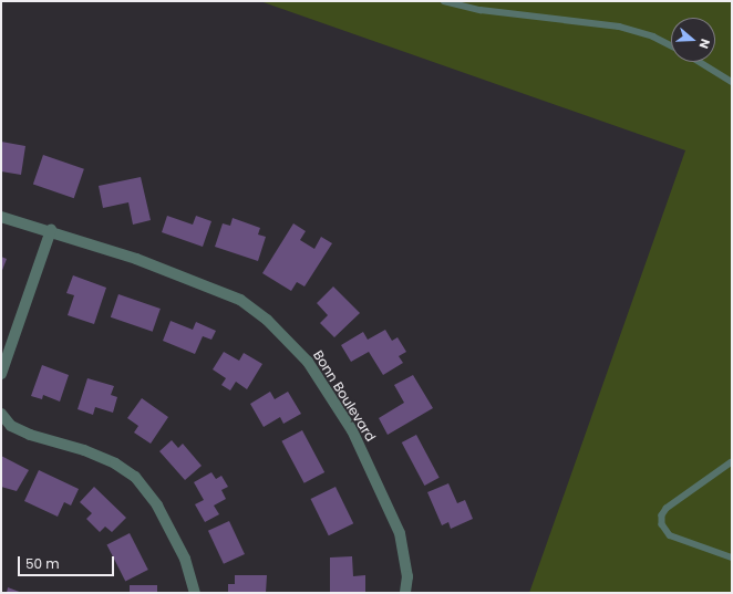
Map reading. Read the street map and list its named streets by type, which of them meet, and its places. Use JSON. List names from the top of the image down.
{
  "streets": {
    "street": ["Bonn Boulevard"]
  },
  "scale_bar": "50 m",
  "north": "right"
}
